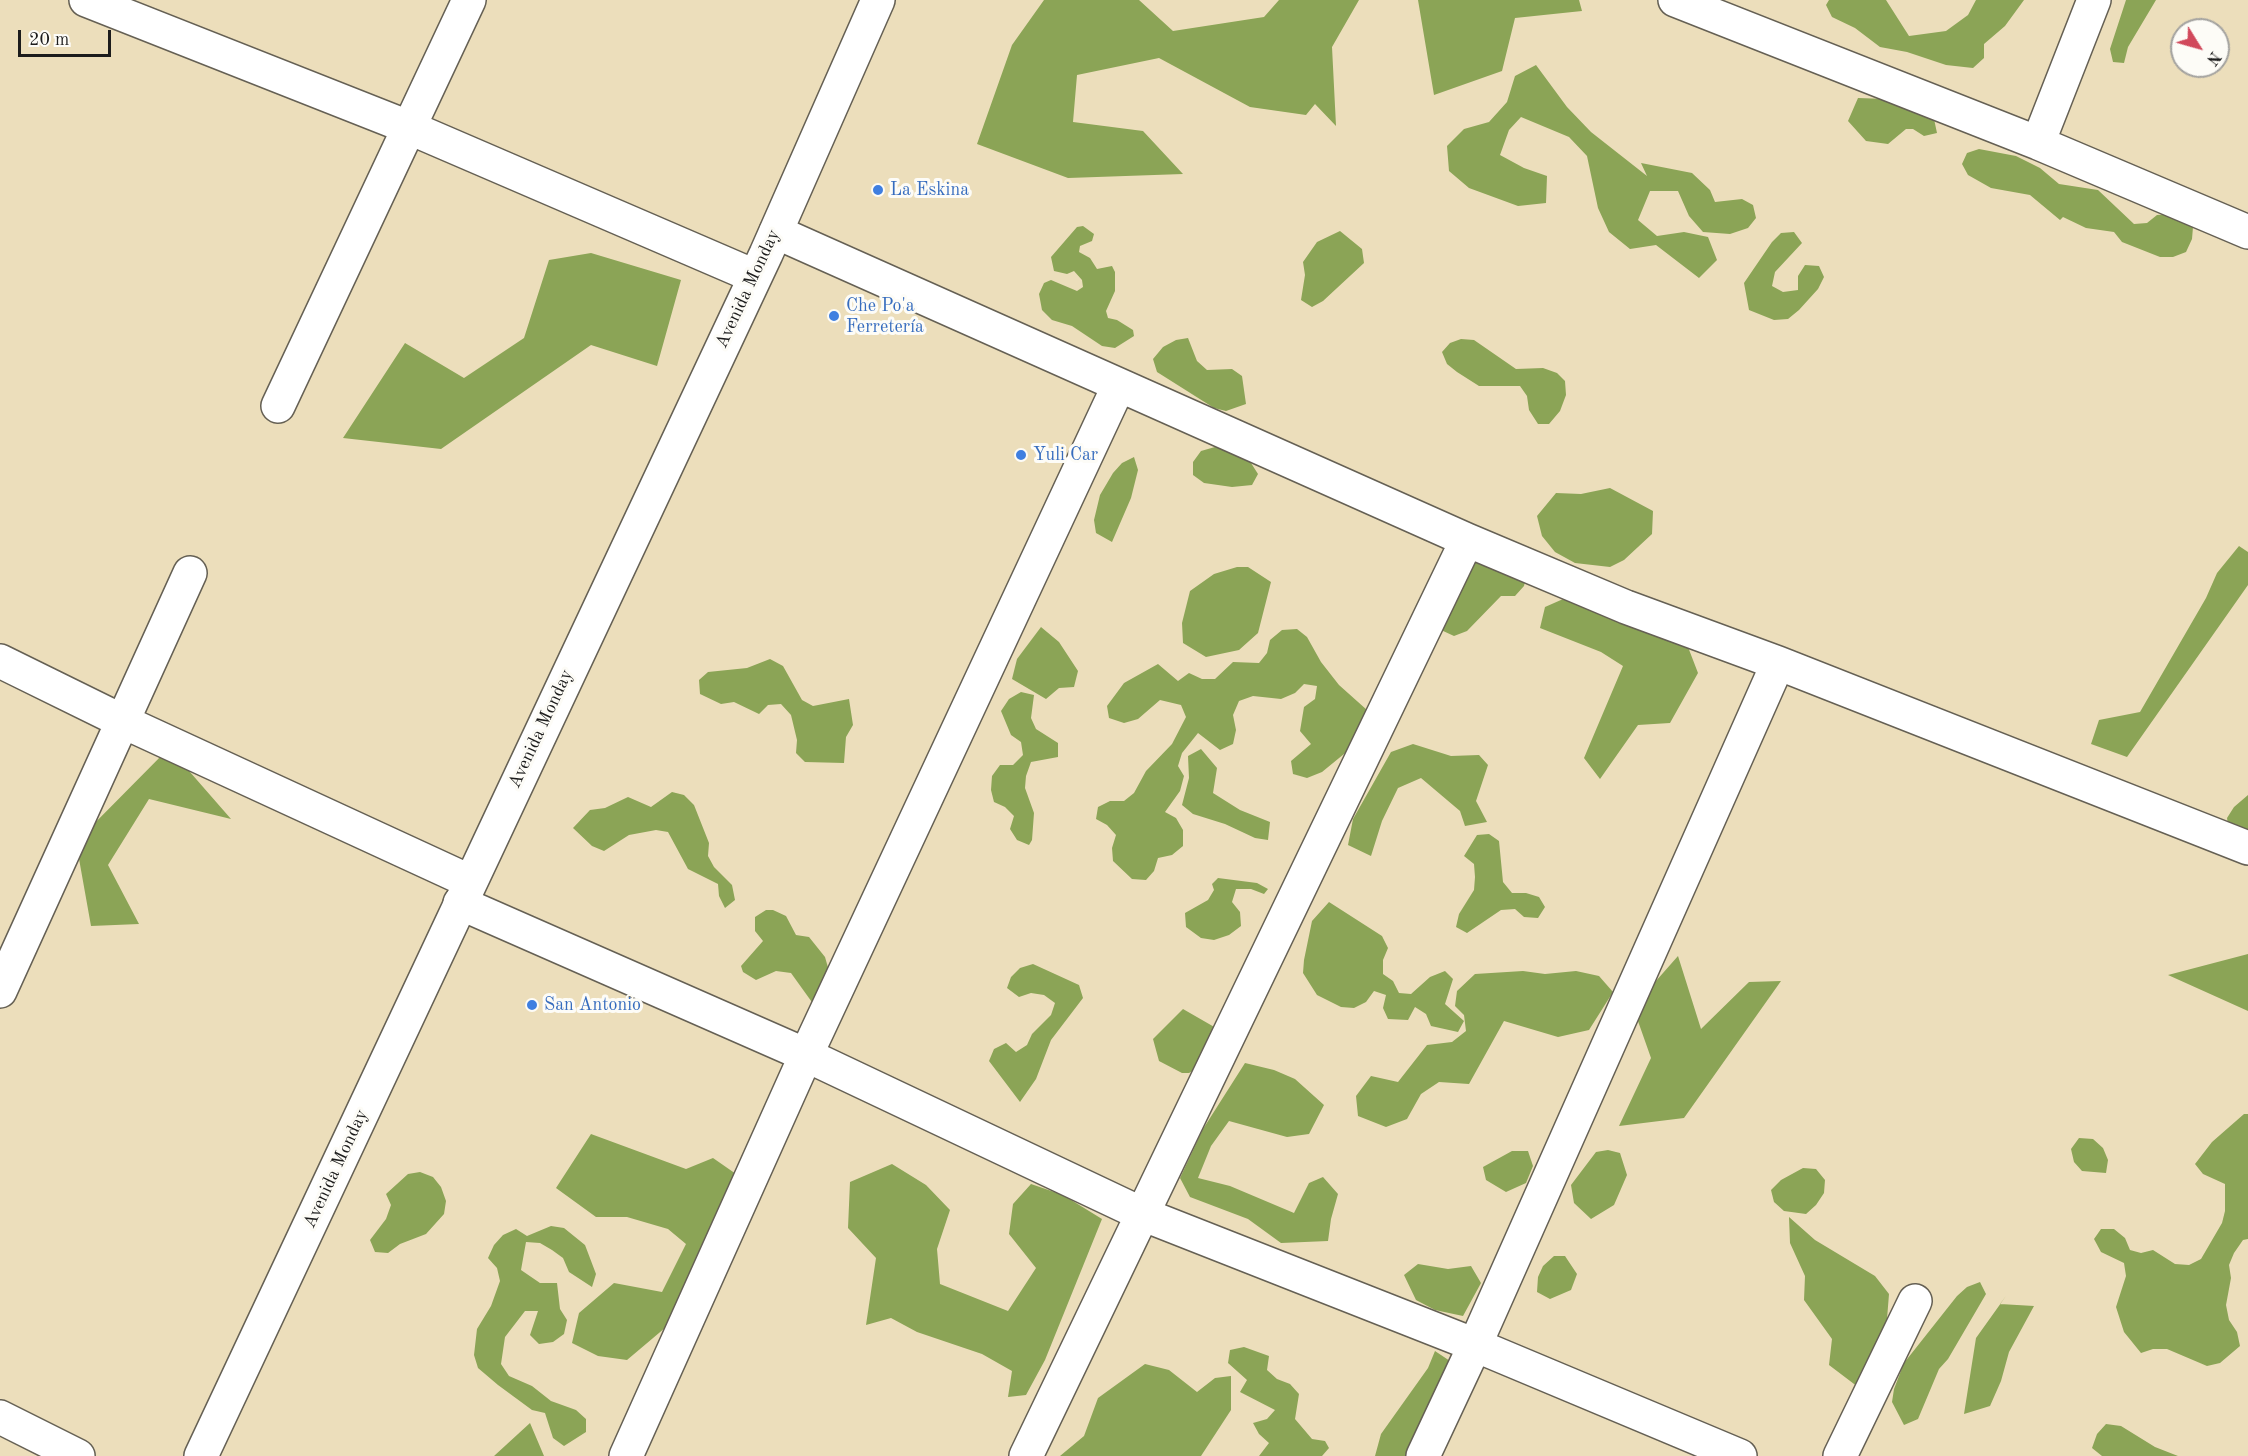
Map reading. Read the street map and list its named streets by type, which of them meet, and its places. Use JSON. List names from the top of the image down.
{
  "streets": {
    "street": ["Avenida Monday"]
  },
  "places": [
    "La Eskina",
    "Che Po'a Ferretería",
    "Yuli Car",
    "San Antonio"
  ],
  "scale_bar": "20 m",
  "north": "bottom right"
}
